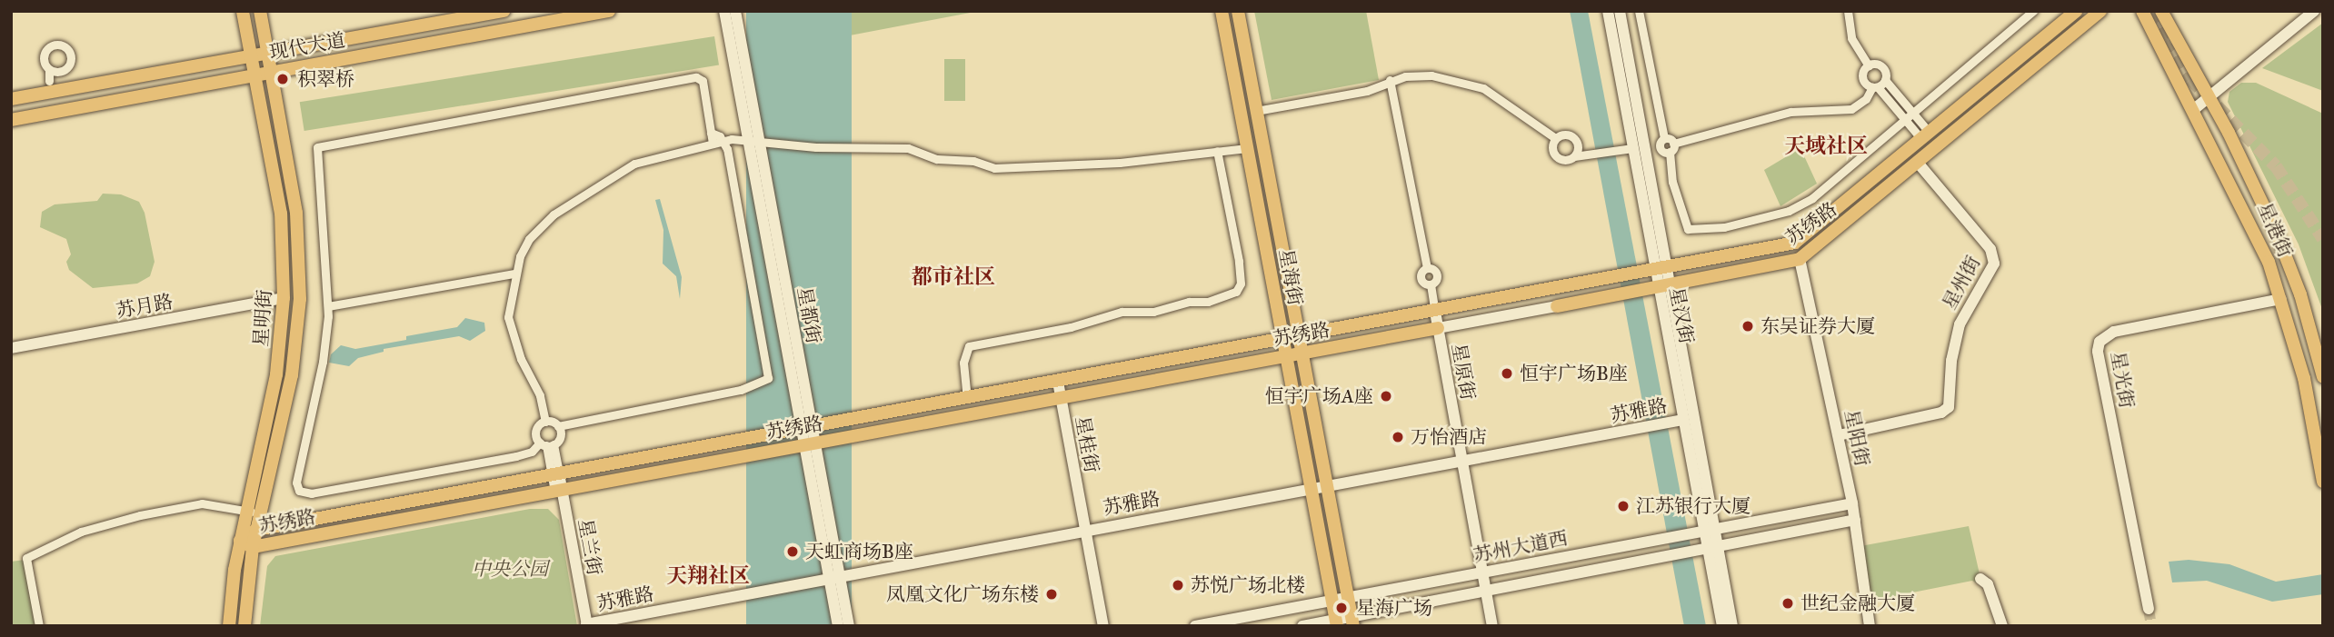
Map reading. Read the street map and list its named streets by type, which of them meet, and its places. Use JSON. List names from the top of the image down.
{
  "streets": {
    "main road": [
      "现代大道",
      "苏绣路",
      "星港街",
      "星海街",
      "星明街"
    ],
    "street": [
      "星州街",
      "苏月路",
      "星都街",
      "星汉街",
      "星原街",
      "星光街",
      "苏雅路",
      "星阳街",
      "星桂街",
      "星兰街",
      "苏州大道西"
    ]
  },
  "crossings": [
    ["现代大道", "星明街"],
    ["苏绣路", "星海街"],
    ["苏绣路", "星州街"],
    ["苏绣路", "星都街"],
    ["苏绣路", "星汉街"],
    ["苏绣路", "星明街"],
    ["苏绣路", "星原街"],
    ["苏绣路", "星阳街"],
    ["苏绣路", "星桂街"],
    ["苏绣路", "星兰街"],
    ["星港街", "星光街"],
    ["星海街", "苏雅路"],
    ["星海街", "苏州大道西"],
    ["星州街", "星阳街"],
    ["苏月路", "星明街"],
    ["星都街", "苏雅路"],
    ["星汉街", "苏雅路"],
    ["星汉街", "苏州大道西"],
    ["星原街", "苏雅路"],
    ["星原街", "苏州大道西"],
    ["苏雅路", "星桂街"],
    ["苏雅路", "星兰街"],
    ["星阳街", "苏州大道西"]
  ],
  "districts": ["天域社区", "都市社区", "天翔社区"],
  "parks": ["中央公园"],
  "places": [
    "积翠桥",
    "东吴证券大厦",
    "恒宇广场B座",
    "恒宇广场A座",
    "万怡酒店",
    "江苏银行大厦",
    "天虹商场B座",
    "苏悦广场北楼",
    "凤凰文化广场东楼",
    "世纪金融大厦",
    "星海广场"
  ]
}
